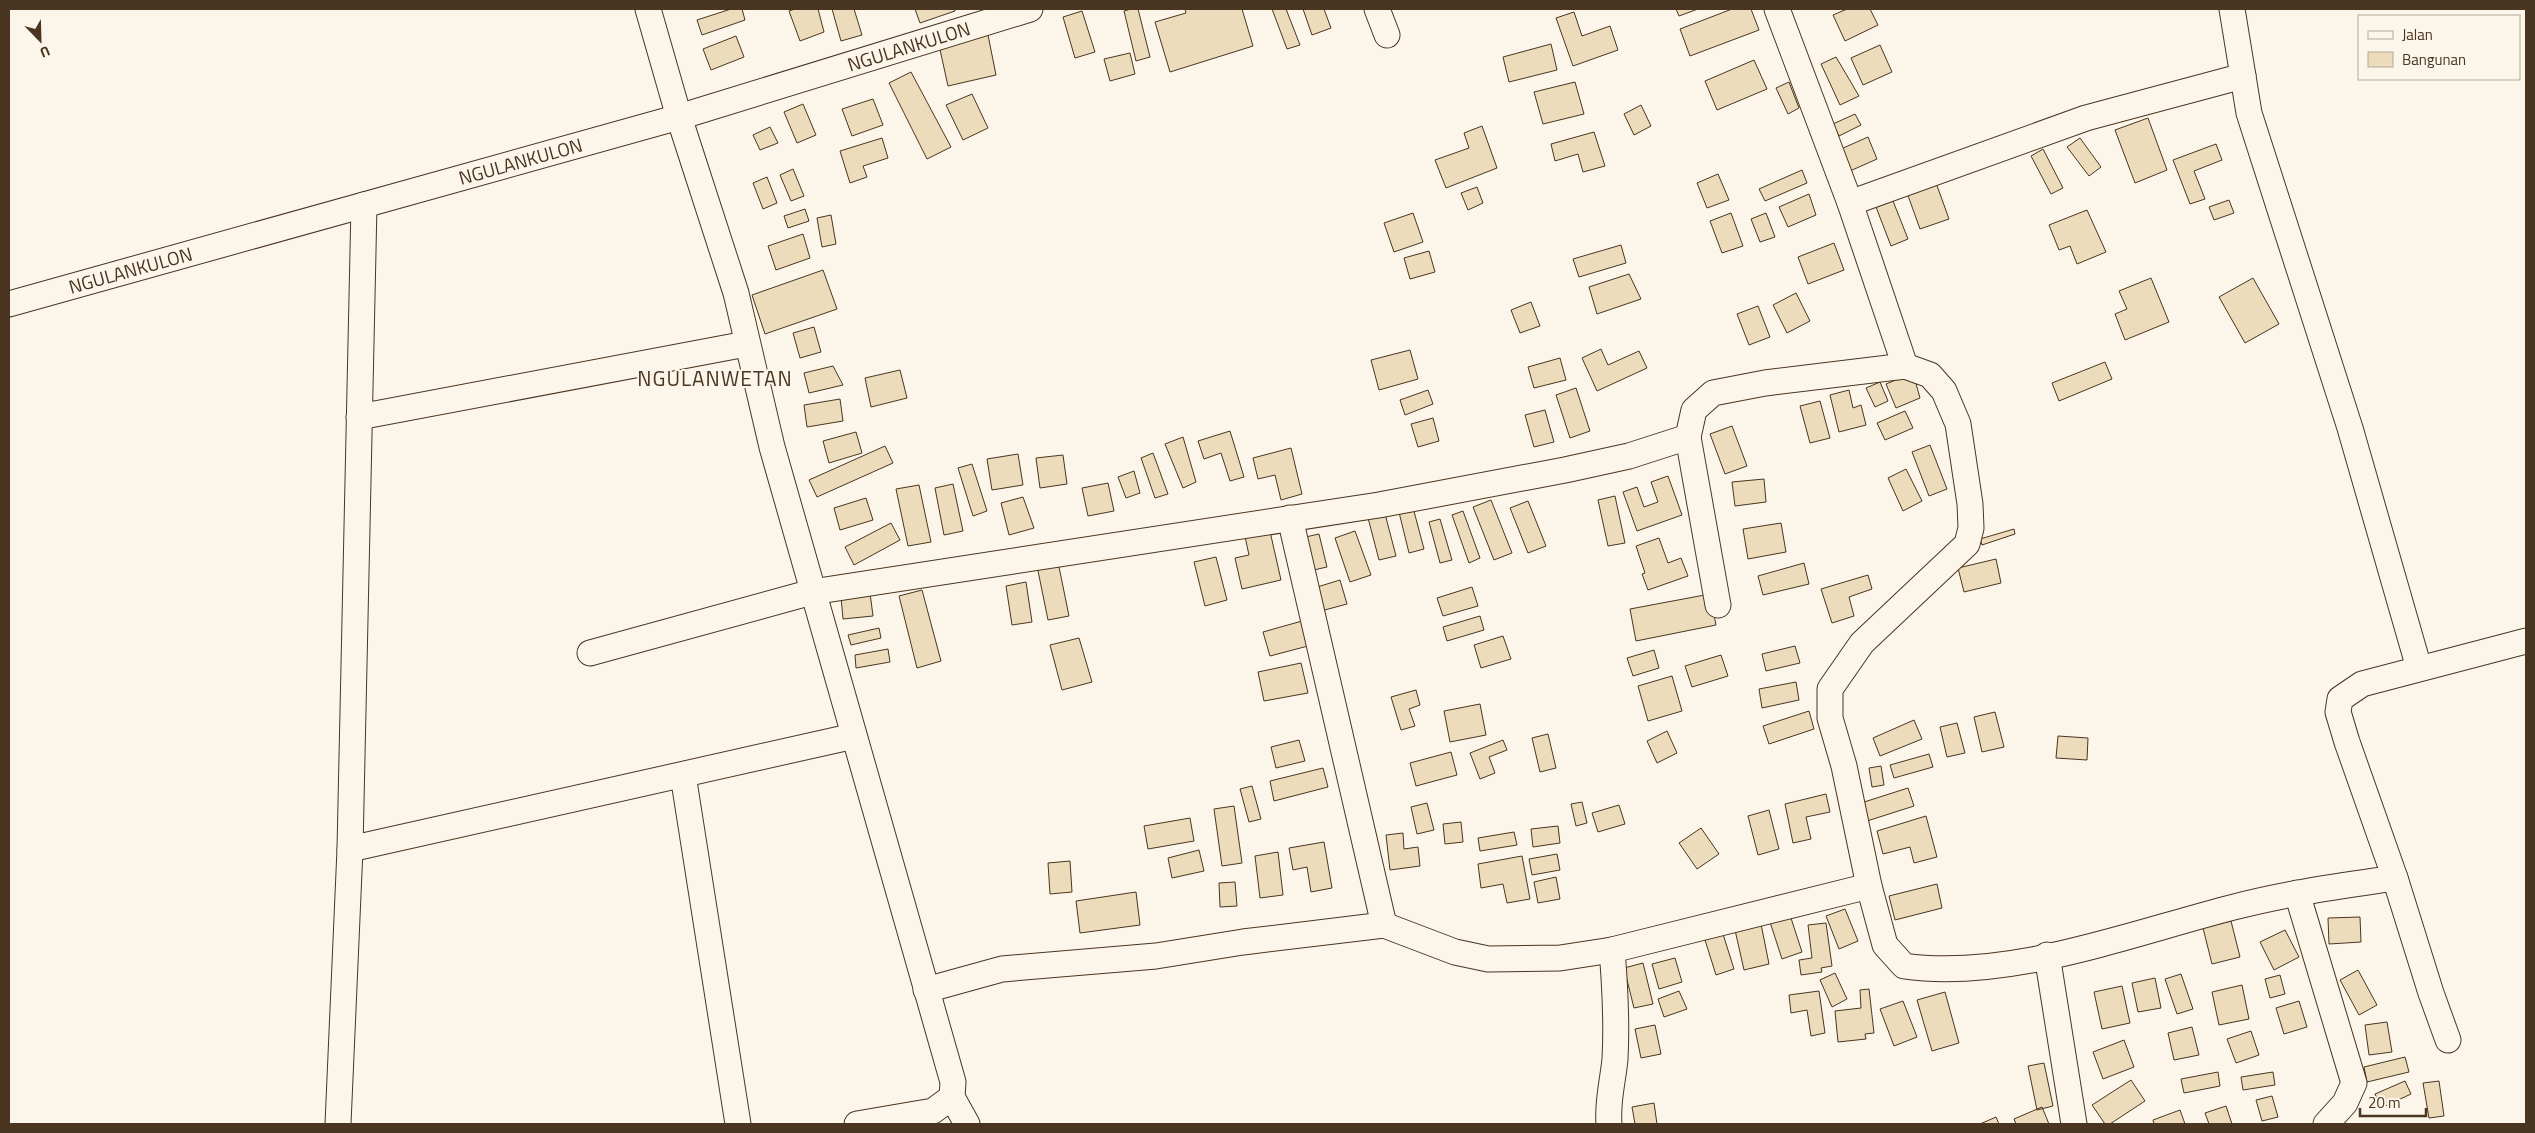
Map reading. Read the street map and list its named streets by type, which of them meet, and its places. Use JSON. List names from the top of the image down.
{
  "streets": {
    "street": ["NGULANKULON"]
  },
  "districts": ["NGULANWETAN"],
  "legend": ["Jalan", "Bangunan"],
  "scale_bar": "20 m",
  "north": "bottom right"
}
